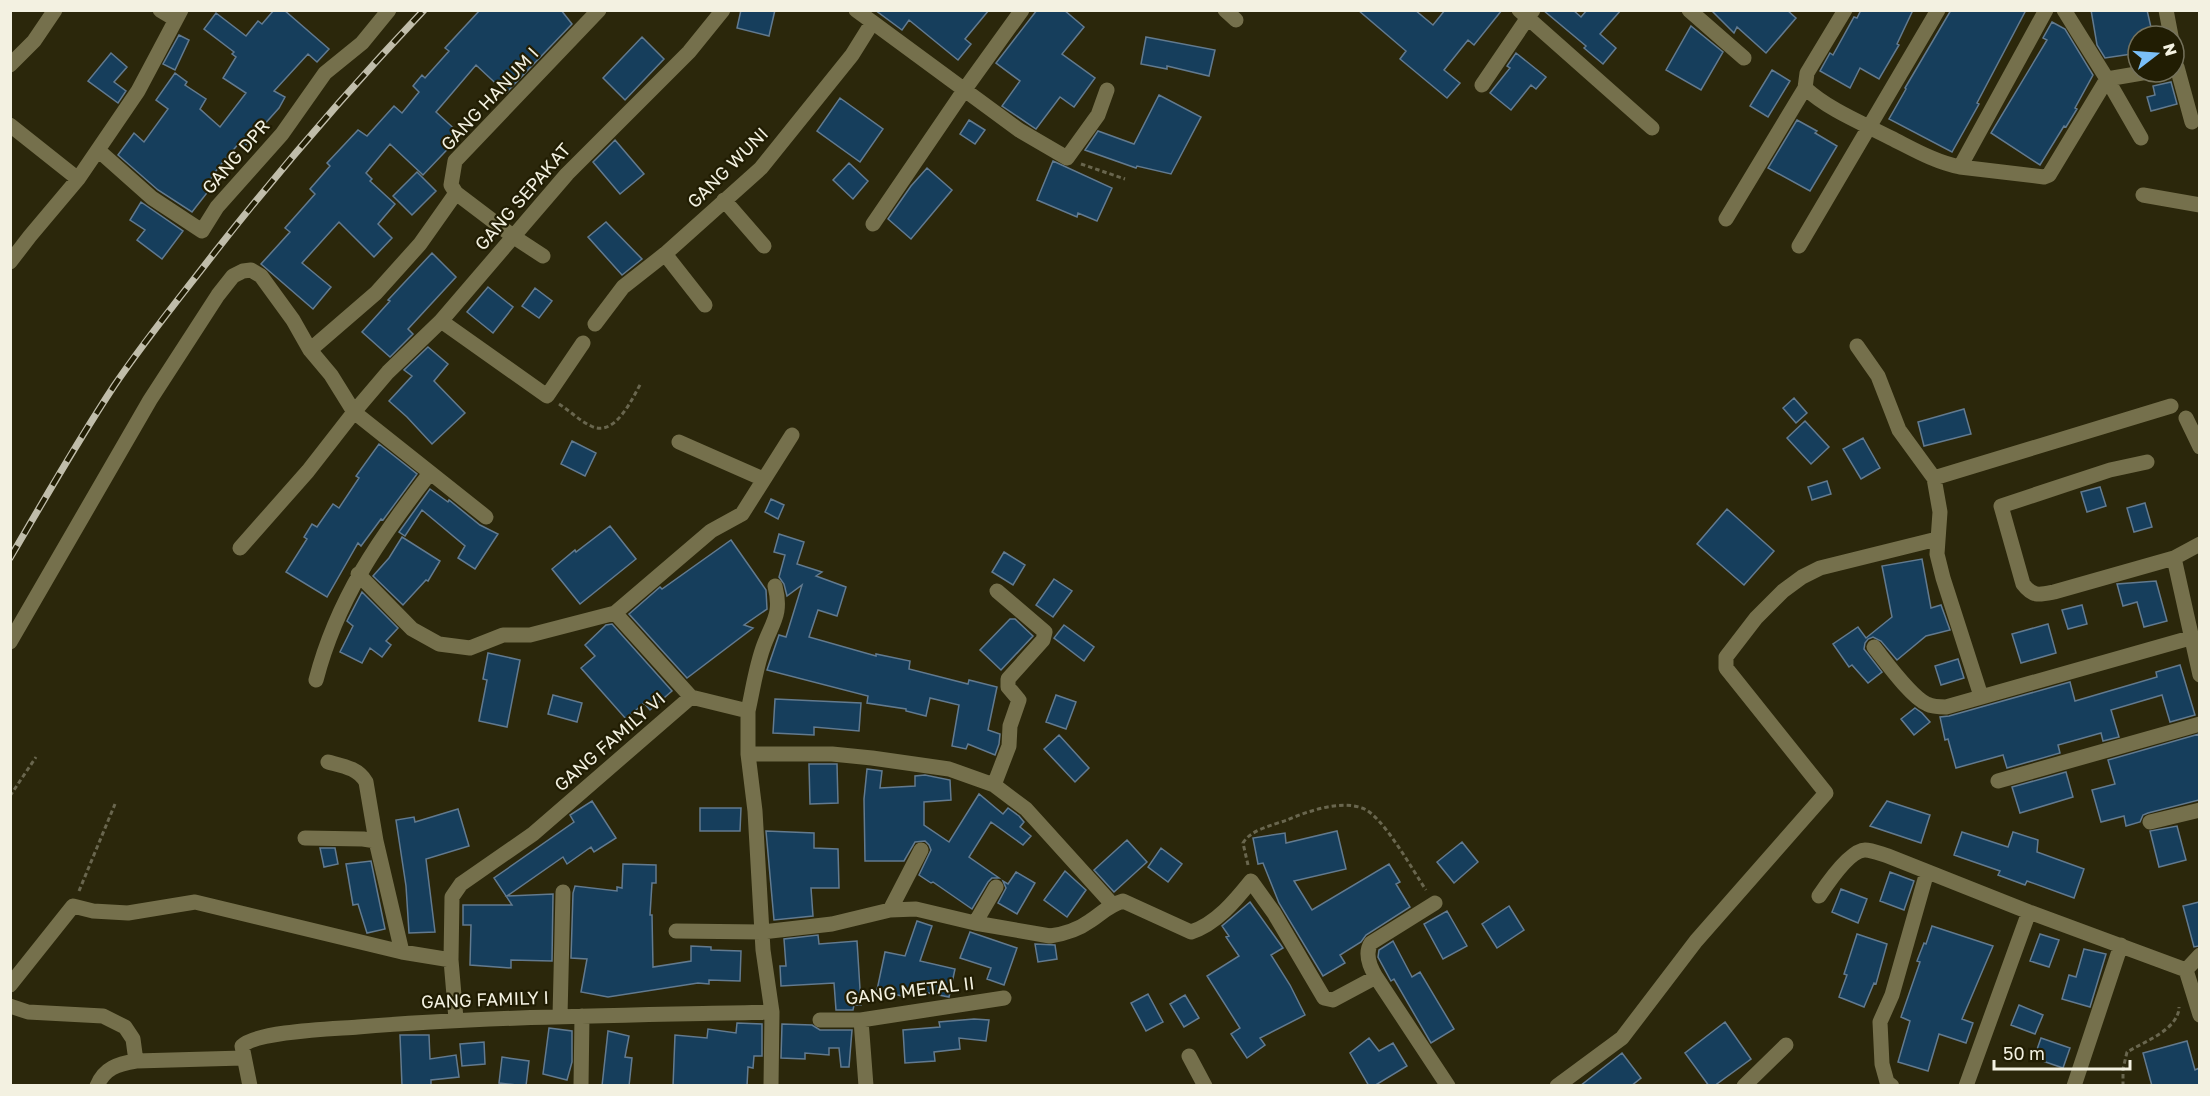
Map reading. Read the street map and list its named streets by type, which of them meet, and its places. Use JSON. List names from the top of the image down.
{
  "streets": {
    "street": [
      "GANG HANUM I",
      "GANG DPR",
      "GANG WUNI",
      "GANG SEPAKAT",
      "GANG FAMILY VI",
      "GANG METAL II",
      "GANG FAMILY I"
    ]
  },
  "crossings": [
    ["GANG FAMILY VI", "GANG FAMILY I"]
  ],
  "scale_bar": "50 m",
  "north": "right"
}
